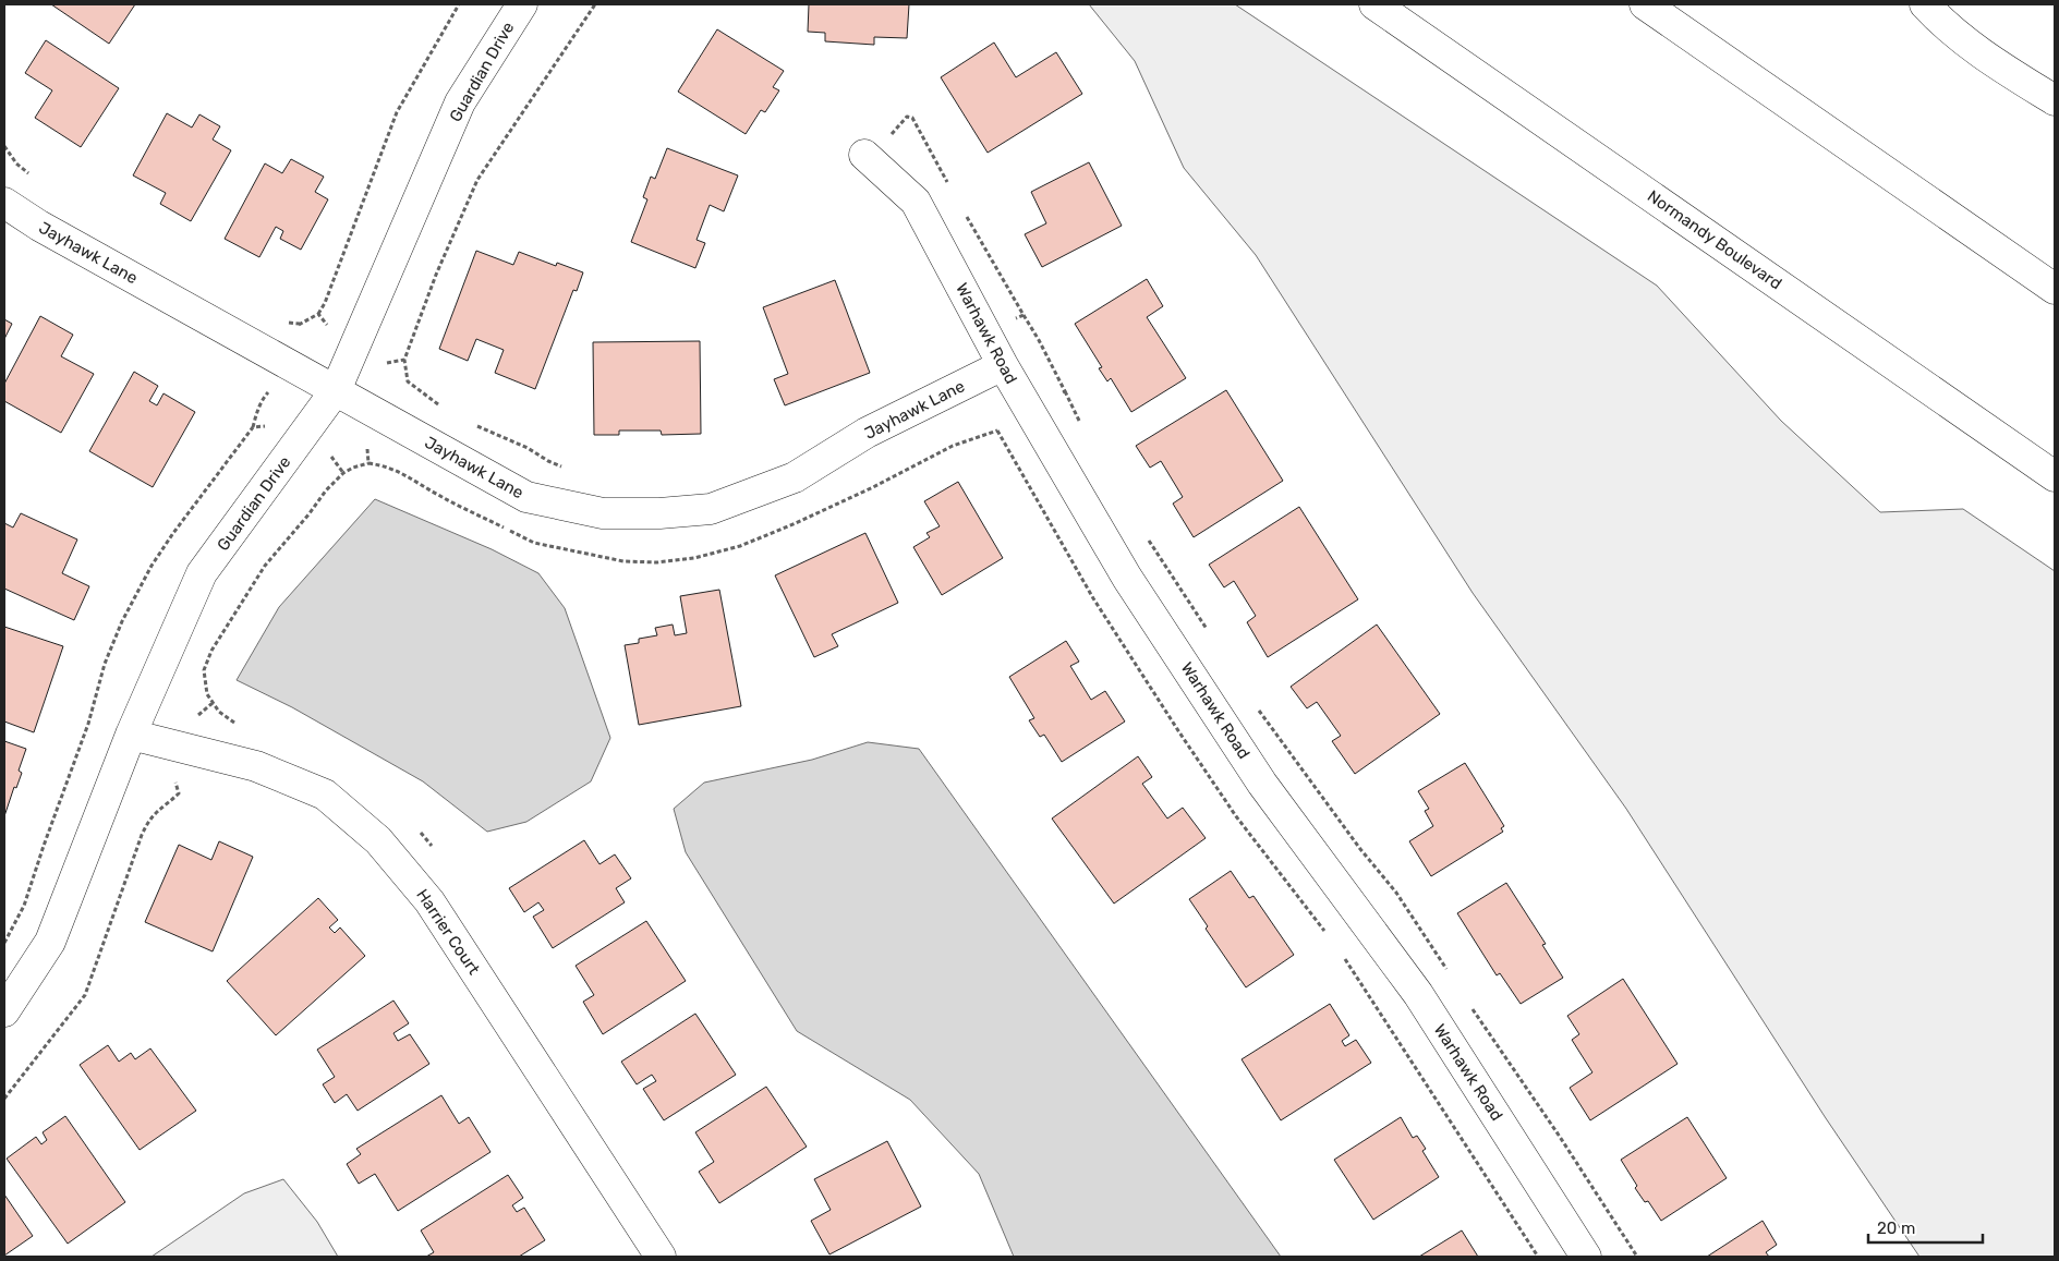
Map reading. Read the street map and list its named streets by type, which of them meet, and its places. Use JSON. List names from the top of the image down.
{
  "streets": {
    "street": [
      "Guardian Drive",
      "Normandy Boulevard",
      "Jayhawk Lane",
      "Warhawk Road",
      "Harrier Court"
    ]
  },
  "crossings": [
    ["Guardian Drive", "Jayhawk Lane"],
    ["Guardian Drive", "Harrier Court"],
    ["Jayhawk Lane", "Warhawk Road"]
  ],
  "scale_bar": "20 m"
}
